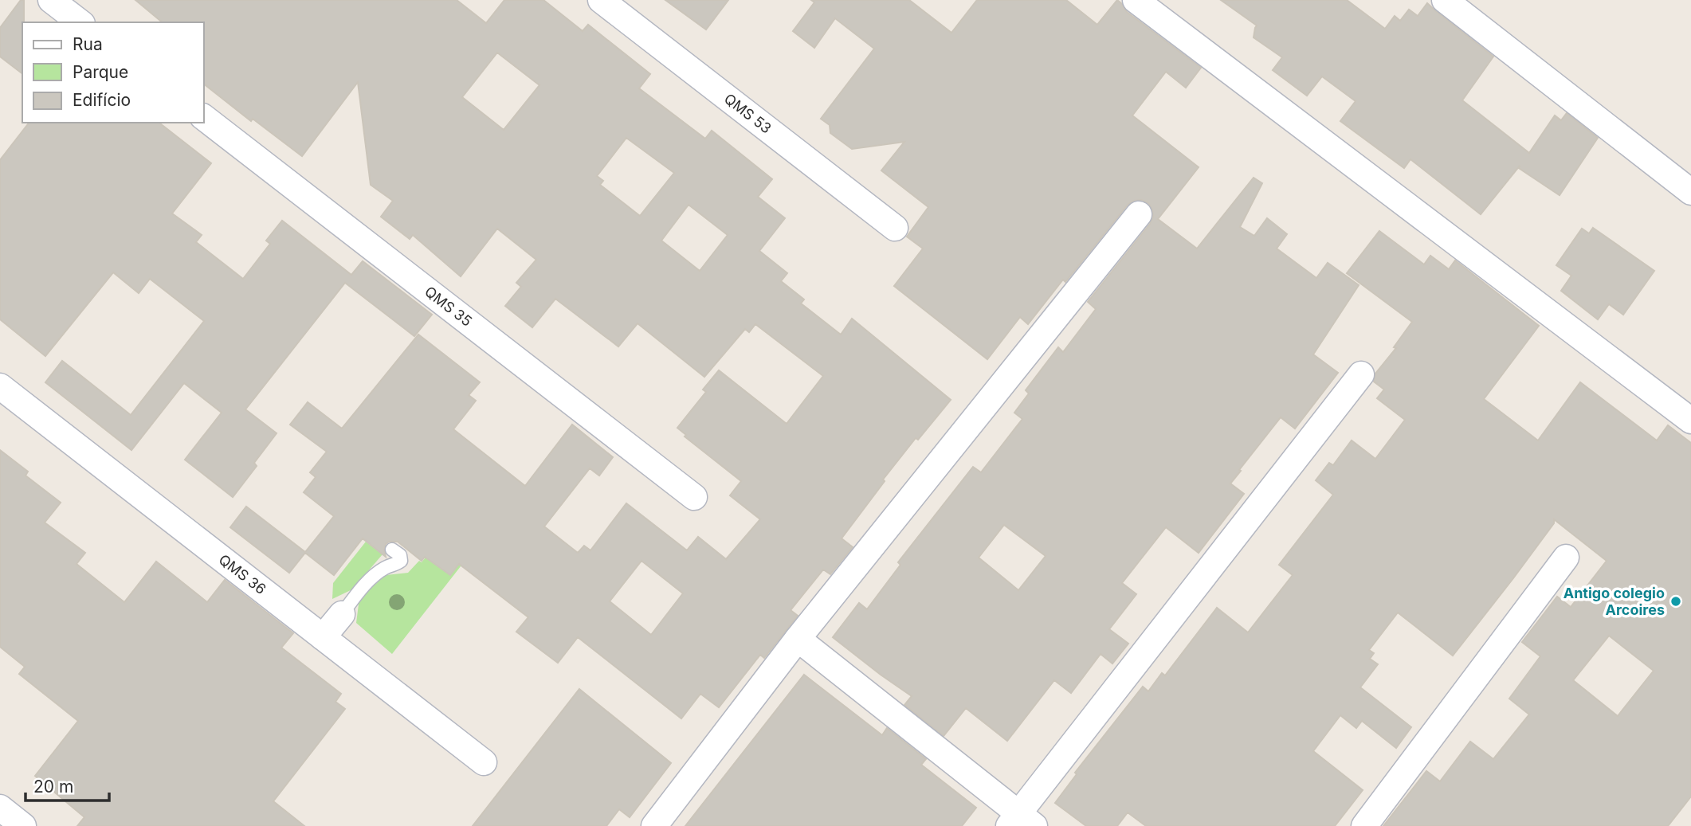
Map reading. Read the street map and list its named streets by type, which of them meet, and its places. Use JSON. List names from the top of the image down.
{
  "streets": {
    "street": ["QMS 53", "QMS 35", "QMS 36"]
  },
  "places": ["Antigo colegio Arcoires"],
  "legend": ["Rua", "Parque", "Edifício"],
  "scale_bar": "20 m"
}
